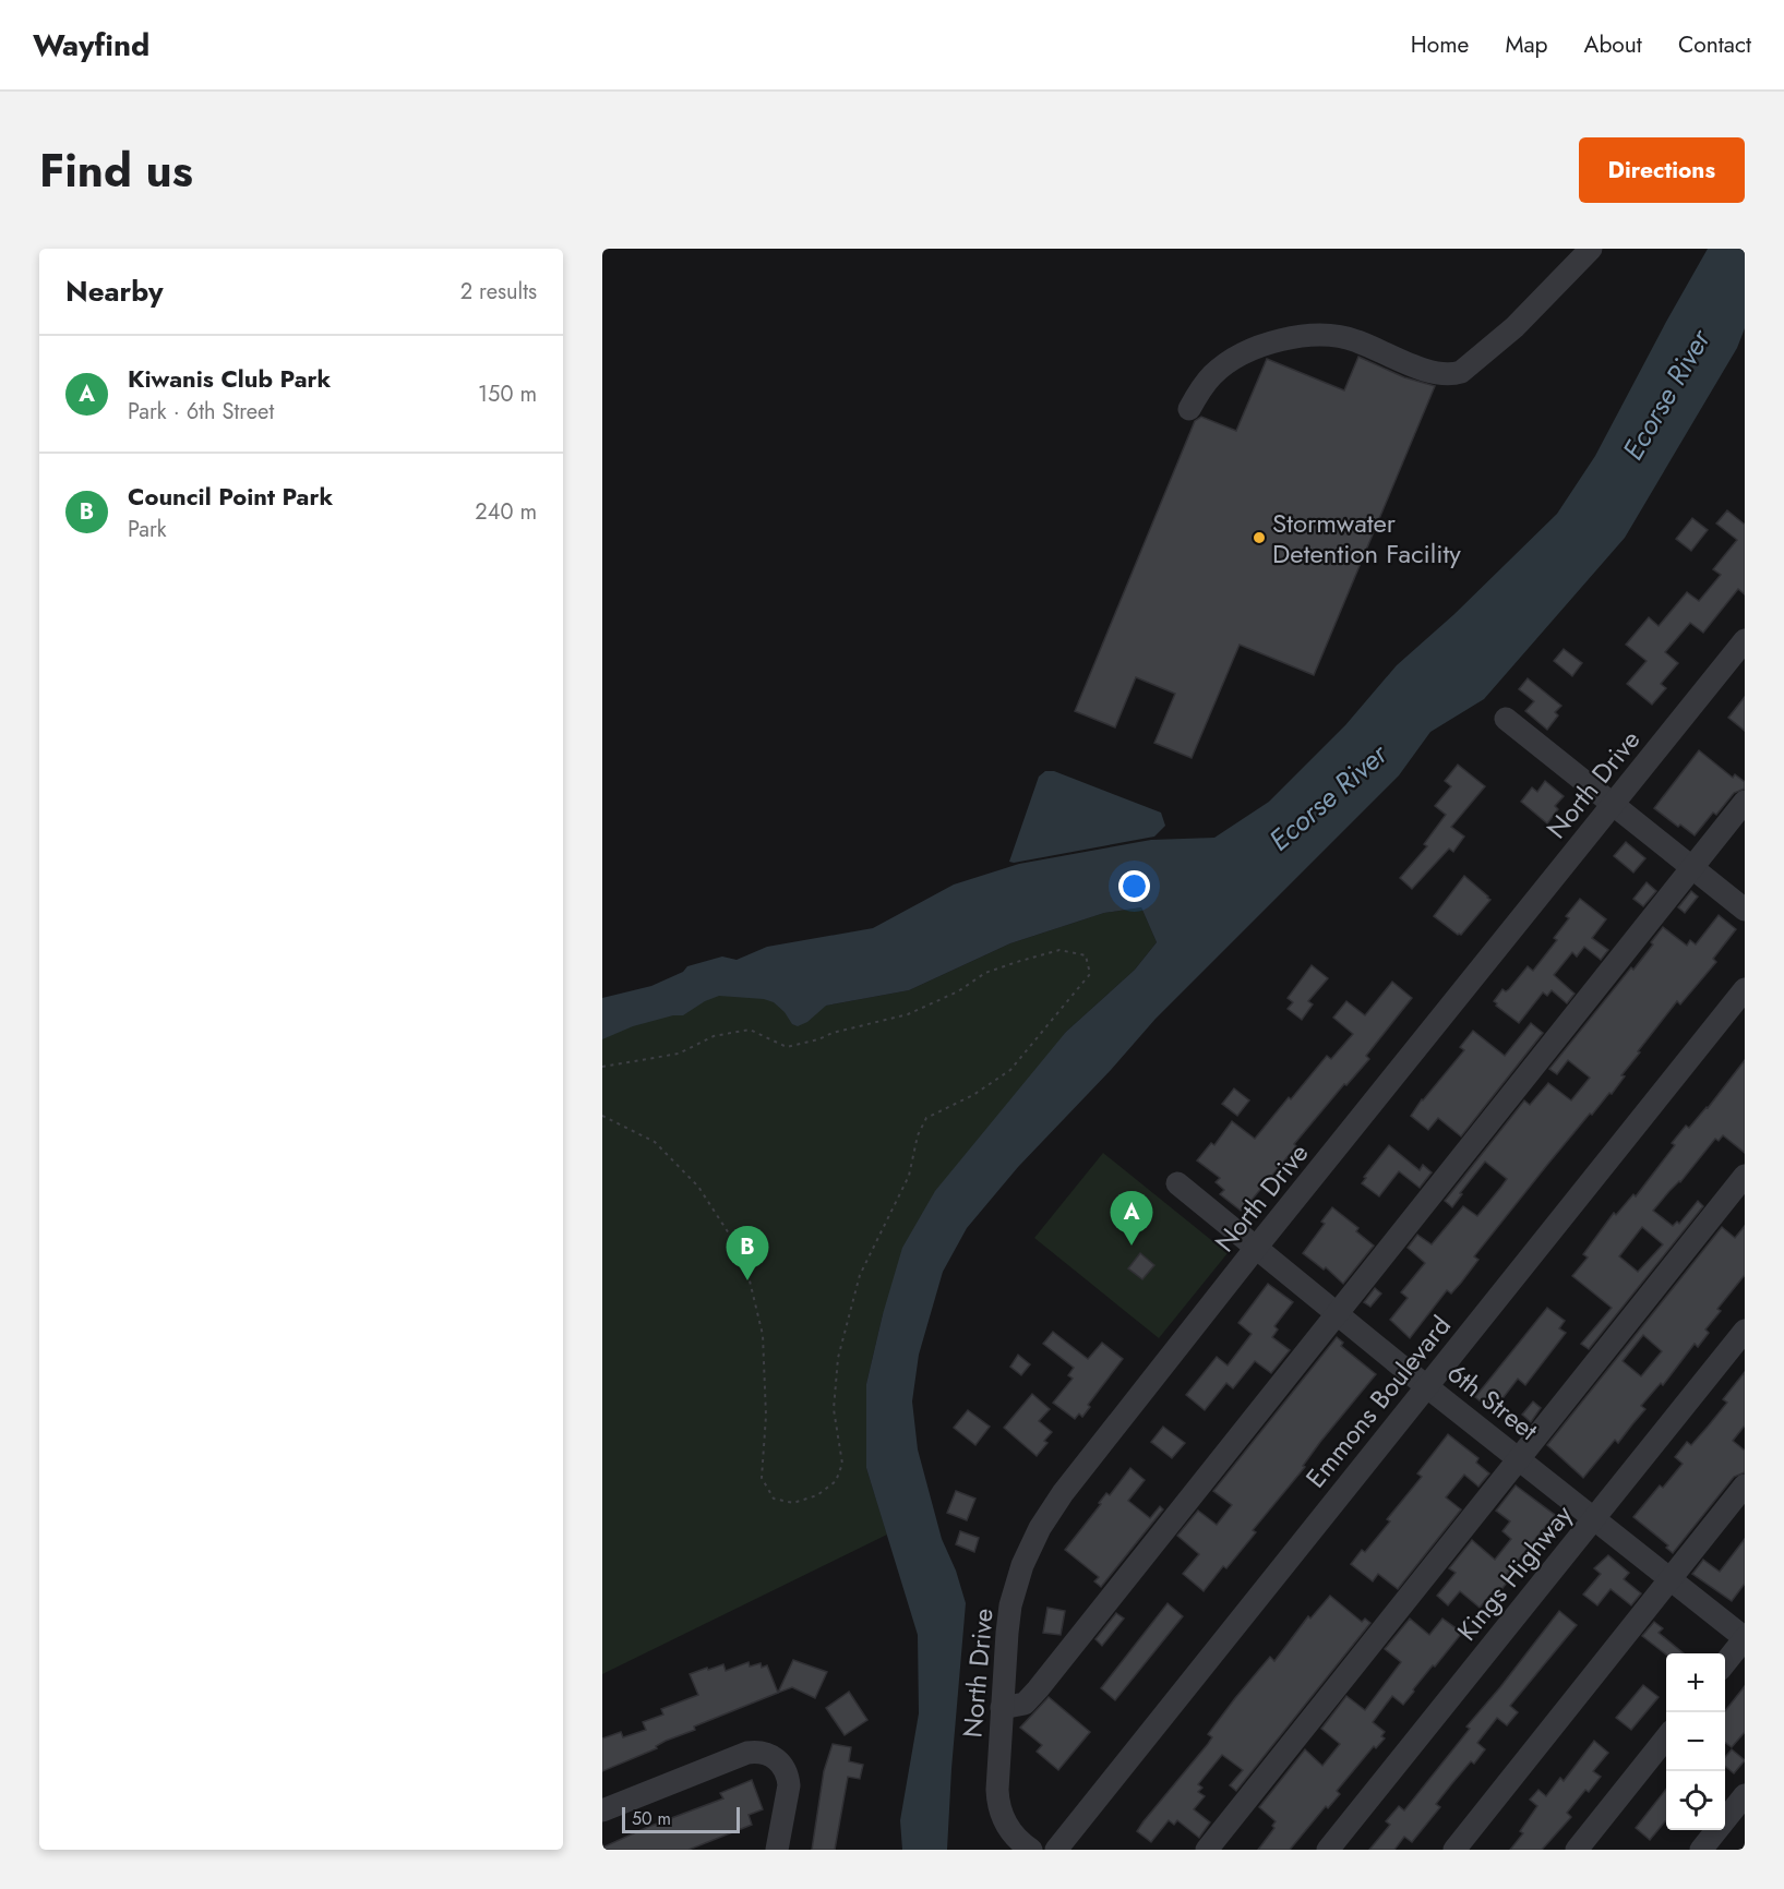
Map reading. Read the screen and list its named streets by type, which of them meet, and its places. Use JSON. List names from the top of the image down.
{
  "streets": {
    "street": [
      "North Drive",
      "Emmons Boulevard",
      "6th Street",
      "Kings Highway"
    ]
  },
  "crossings": [
    ["North Drive", "6th Street"],
    ["Emmons Boulevard", "6th Street"],
    ["6th Street", "Kings Highway"]
  ],
  "water": ["Ecorse River"],
  "places": ["Stormwater Detention Facility"],
  "scale_bar": "50 m",
  "page": {
    "header": "Wayfind",
    "nav": [
      "Home",
      "Map",
      "About",
      "Contact"
    ],
    "title": "Find us",
    "buttons": "Directions",
    "heading": ["Nearby", "2 results"],
    "list": [
      {
        "mark": "A",
        "name": "Kiwanis Club Park",
        "note": "Park · 6th Street",
        "value": "150 m"
      },
      {
        "mark": "B",
        "name": "Council Point Park",
        "note": "Park",
        "value": "240 m"
      }
    ],
    "pins": ["A", "B"],
    "map_buttons": ["+", "−"],
    "scale": "50 m"
  }
}
